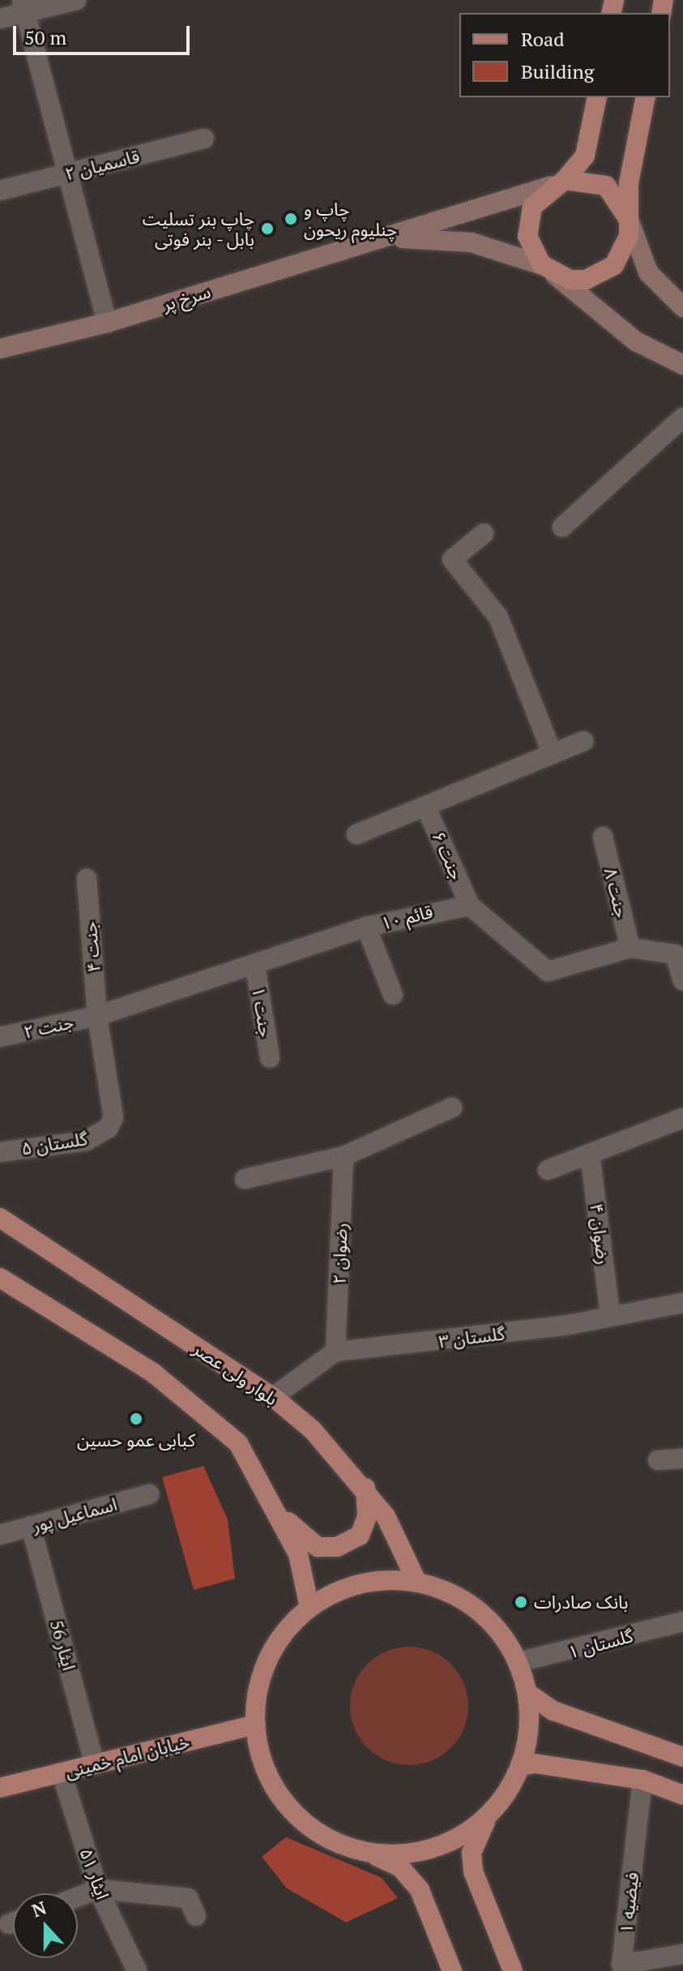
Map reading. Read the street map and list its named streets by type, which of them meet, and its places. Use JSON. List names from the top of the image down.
{
  "streets": {
    "main road": ["سرخ پر", "بلوار ولی عصر", "خیابان امام خمینی"],
    "street": [
      "قاسمیان ۲",
      "جنت ۶",
      "جنت ۸",
      "قائم ۱۰",
      "جنت ۴",
      "جنت ۱",
      "جنت ۲",
      "گلستان ۵",
      "رضوان ۴",
      "رضوان ۲",
      "گلستان ۳",
      "اسماعیل پور",
      "گلستان ۱",
      "ایثار 56",
      "ایثار ۵۱",
      "فیضیه ۱"
    ]
  },
  "crossings": [
    ["جنت ۶", "قائم ۱۰"],
    ["قائم ۱۰", "جنت ۴"],
    ["قائم ۱۰", "جنت ۱"],
    ["قائم ۱۰", "جنت ۲"],
    ["قائم ۱۰", "گلستان ۵"],
    ["جنت ۴", "جنت ۲"],
    ["جنت ۴", "گلستان ۵"],
    ["جنت ۲", "گلستان ۵"],
    ["رضوان ۴", "گلستان ۳"],
    ["رضوان ۲", "گلستان ۳"],
    ["گلستان ۳", "بلوار ولی عصر"],
    ["اسماعیل پور", "ایثار 56"],
    ["ایثار 56", "خیابان امام خمینی"],
    ["خیابان امام خمینی", "ایثار ۵۱"]
  ],
  "places": [
    "چاپ و چنلیوم ریحون",
    "چاپ بنر تسلیت بابل - بنر فوتی",
    "کبابی عمو حسین",
    "بانک صادرات"
  ],
  "legend": ["Road", "Building"],
  "scale_bar": "50 m",
  "north": "top"
}
